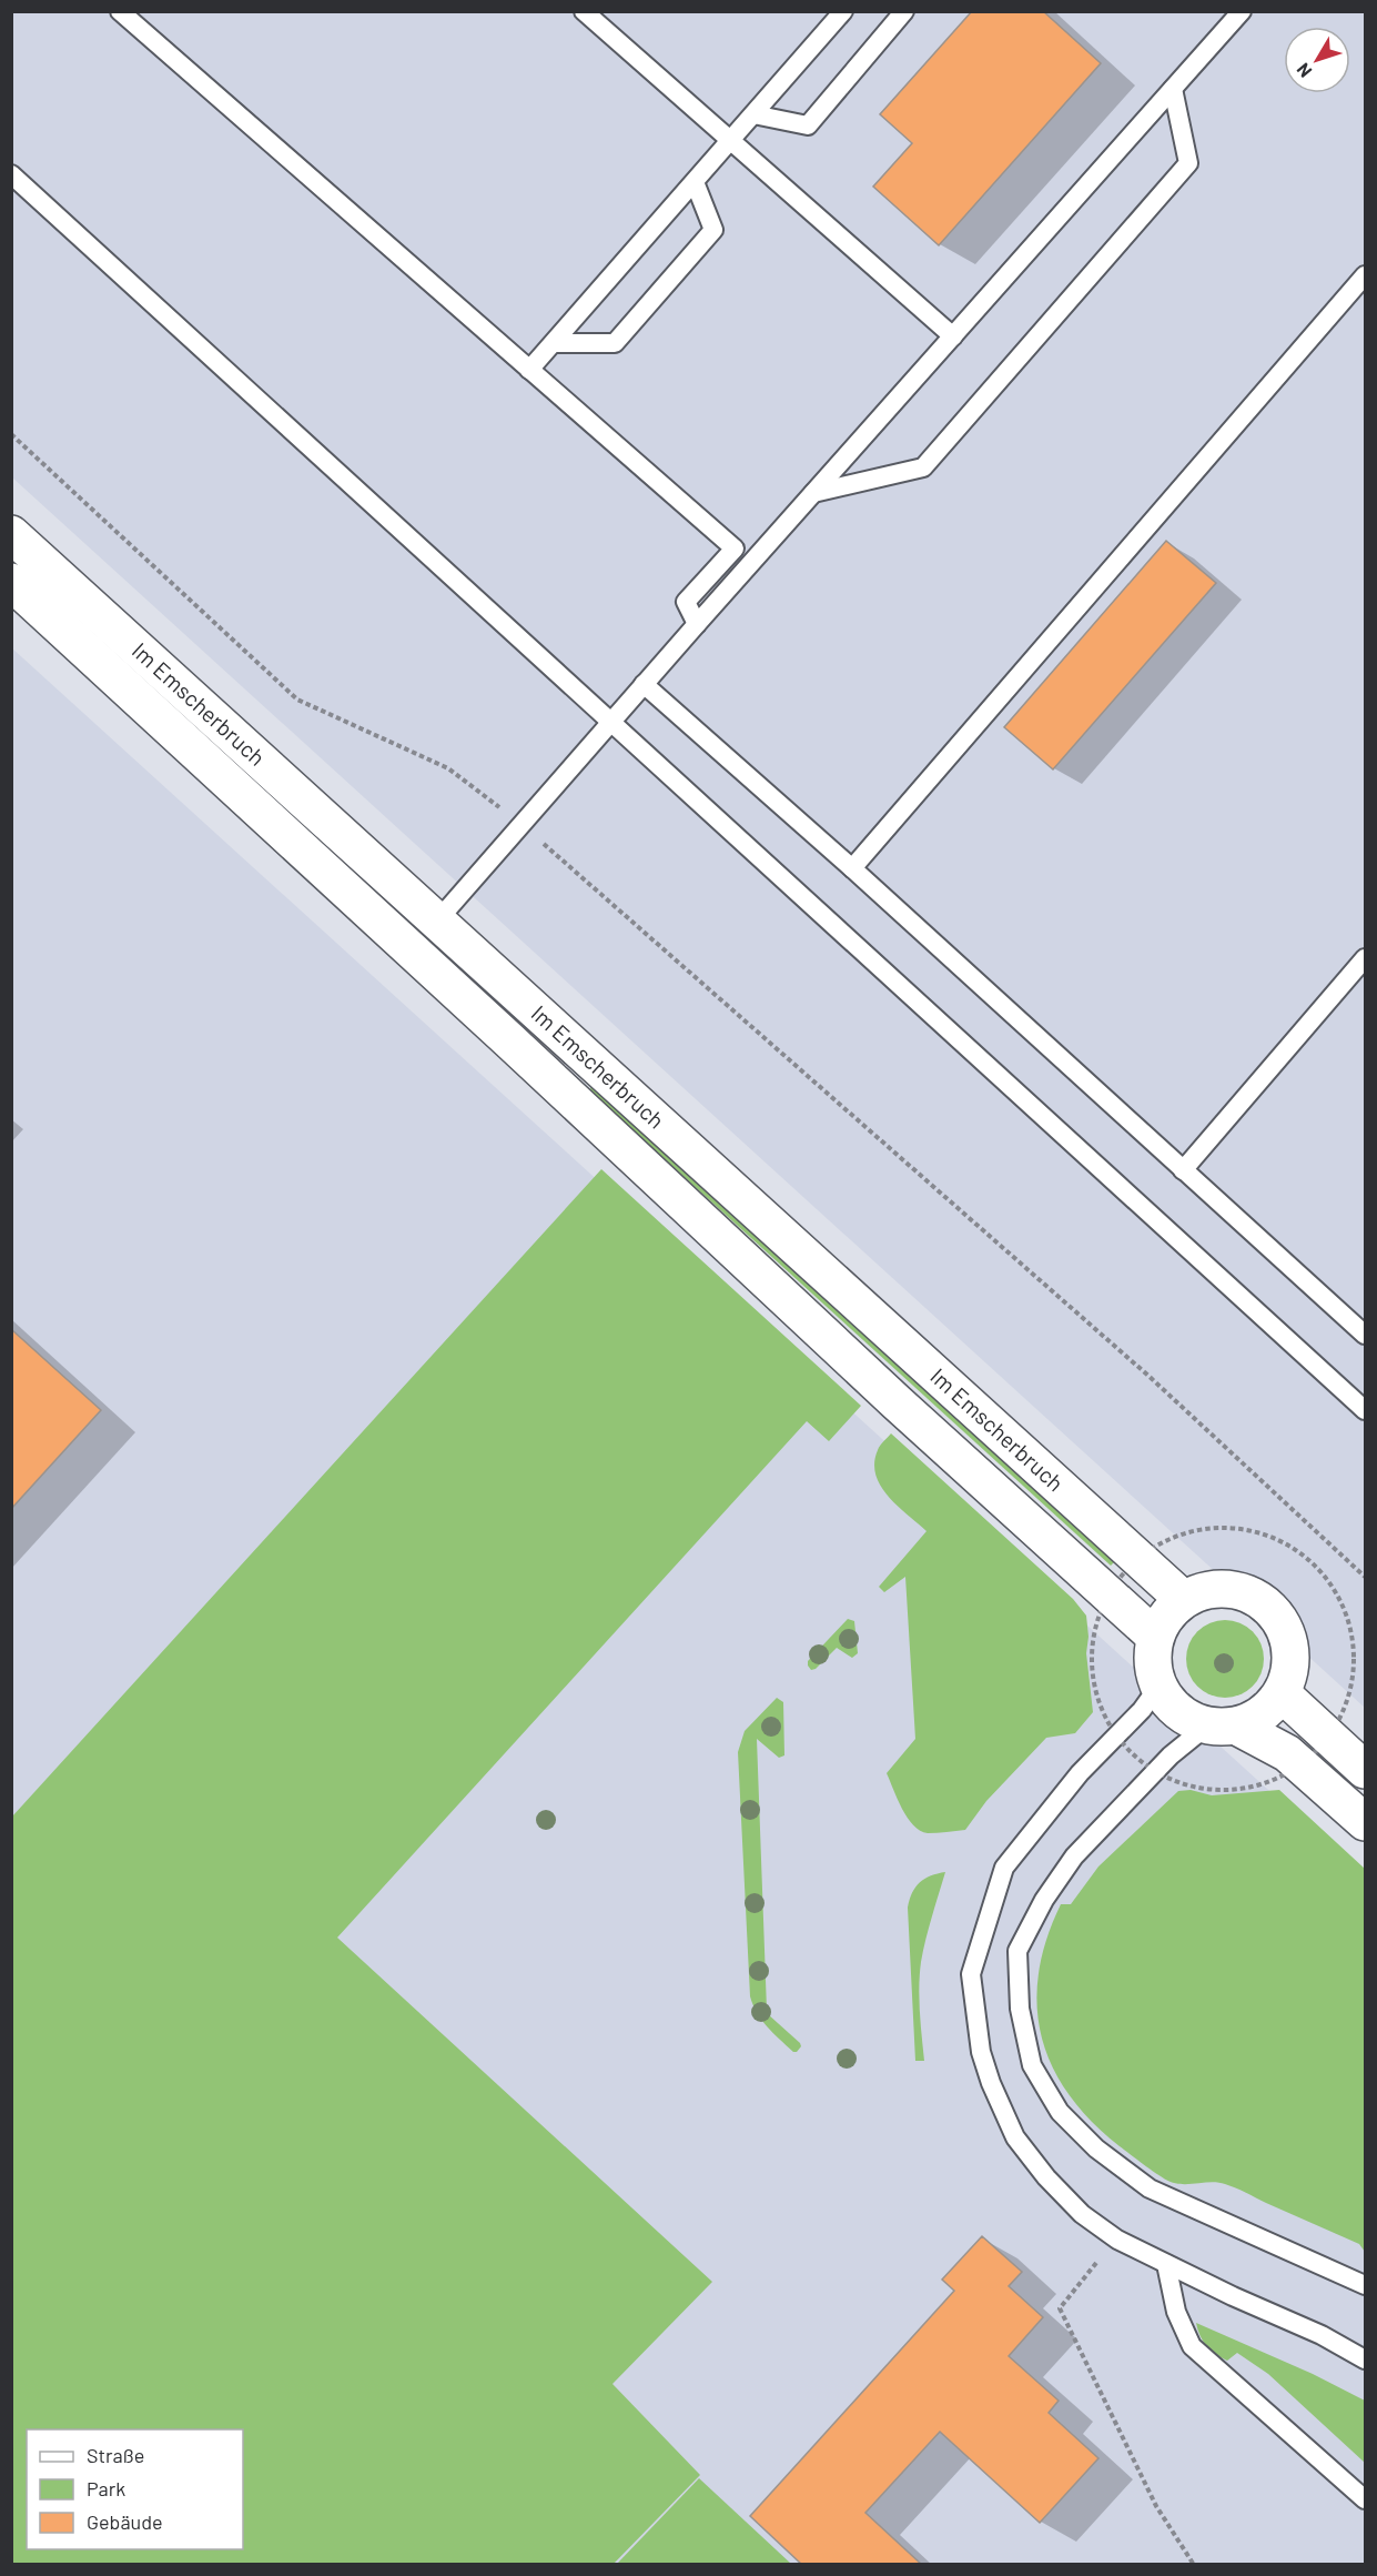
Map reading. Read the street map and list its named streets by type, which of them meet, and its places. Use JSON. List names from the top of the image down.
{
  "streets": {
    "main road": ["Im Emscherbruch"]
  },
  "legend": ["Straße", "Park", "Gebäude"],
  "north": "bottom left"
}
